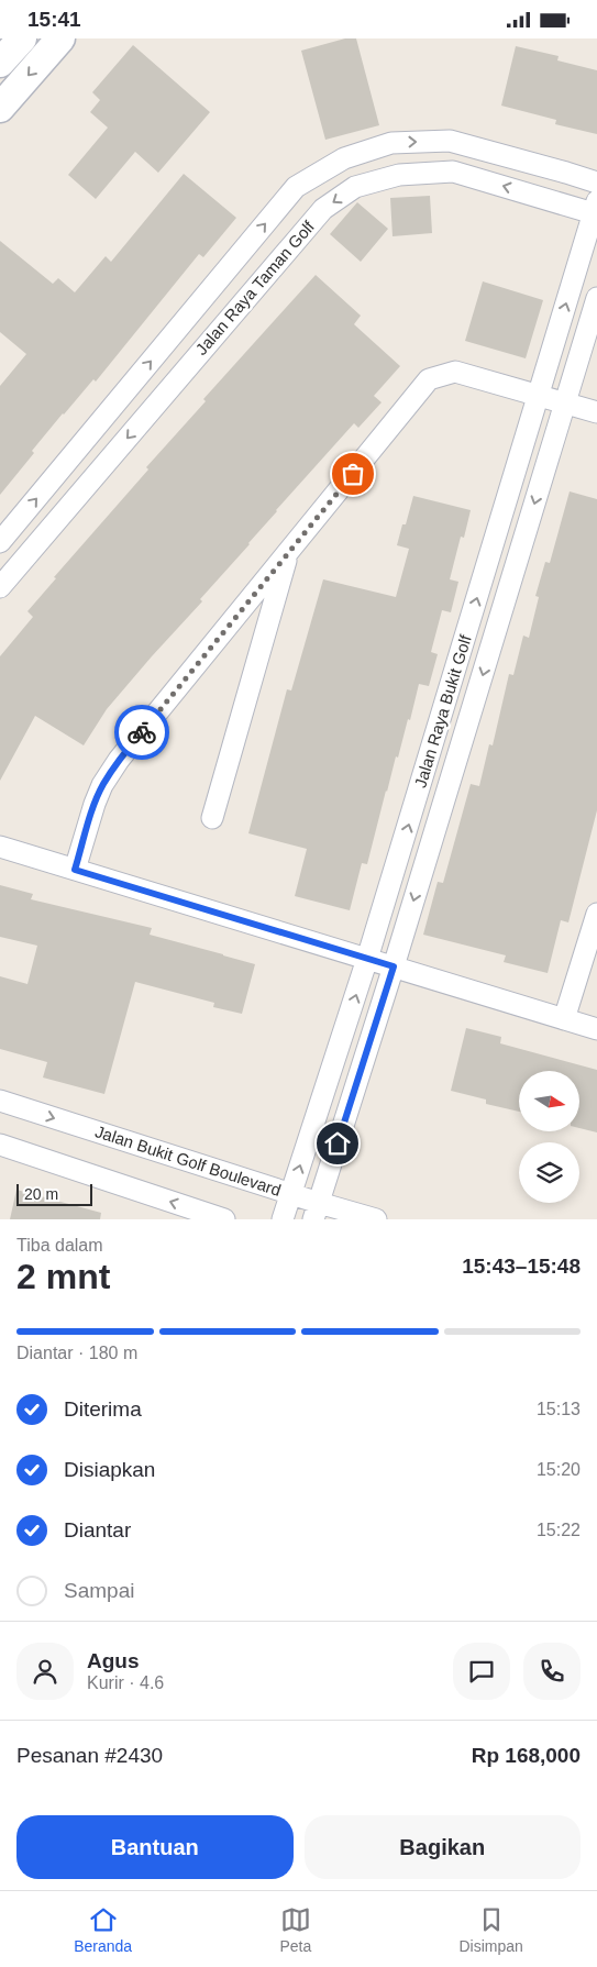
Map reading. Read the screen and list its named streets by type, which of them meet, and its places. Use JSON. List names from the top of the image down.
{
  "streets": {
    "street": ["Jalan Raya Taman Golf", "Jalan Raya Bukit Golf", "Jalan Bukit Golf Boulevard"]
  },
  "crossings": [
    ["Jalan Raya Taman Golf", "Jalan Raya Bukit Golf"],
    ["Jalan Raya Bukit Golf", "Jalan Bukit Golf Boulevard"]
  ],
  "scale_bar": "20 m",
  "north": "right",
  "page": {
    "status": "15:41",
    "scale": "20 m",
    "heading": ["2 mnt", "Tiba dalam", "15:43–15:48"],
    "panel": [
      "Agus",
      "Kurir · 4.6",
      "Pesanan #2430",
      "Rp 168,000"
    ],
    "bar": "Diantar · 180 m",
    "list": [
      ["Diterima", "15:13"],
      ["Disiapkan", "15:20"],
      ["Diantar", "15:22"],
      "Sampai"
    ],
    "buttons": ["Bantuan", "Bagikan"],
    "tabs": ["Beranda", "Peta", "Disimpan"]
  }
}
